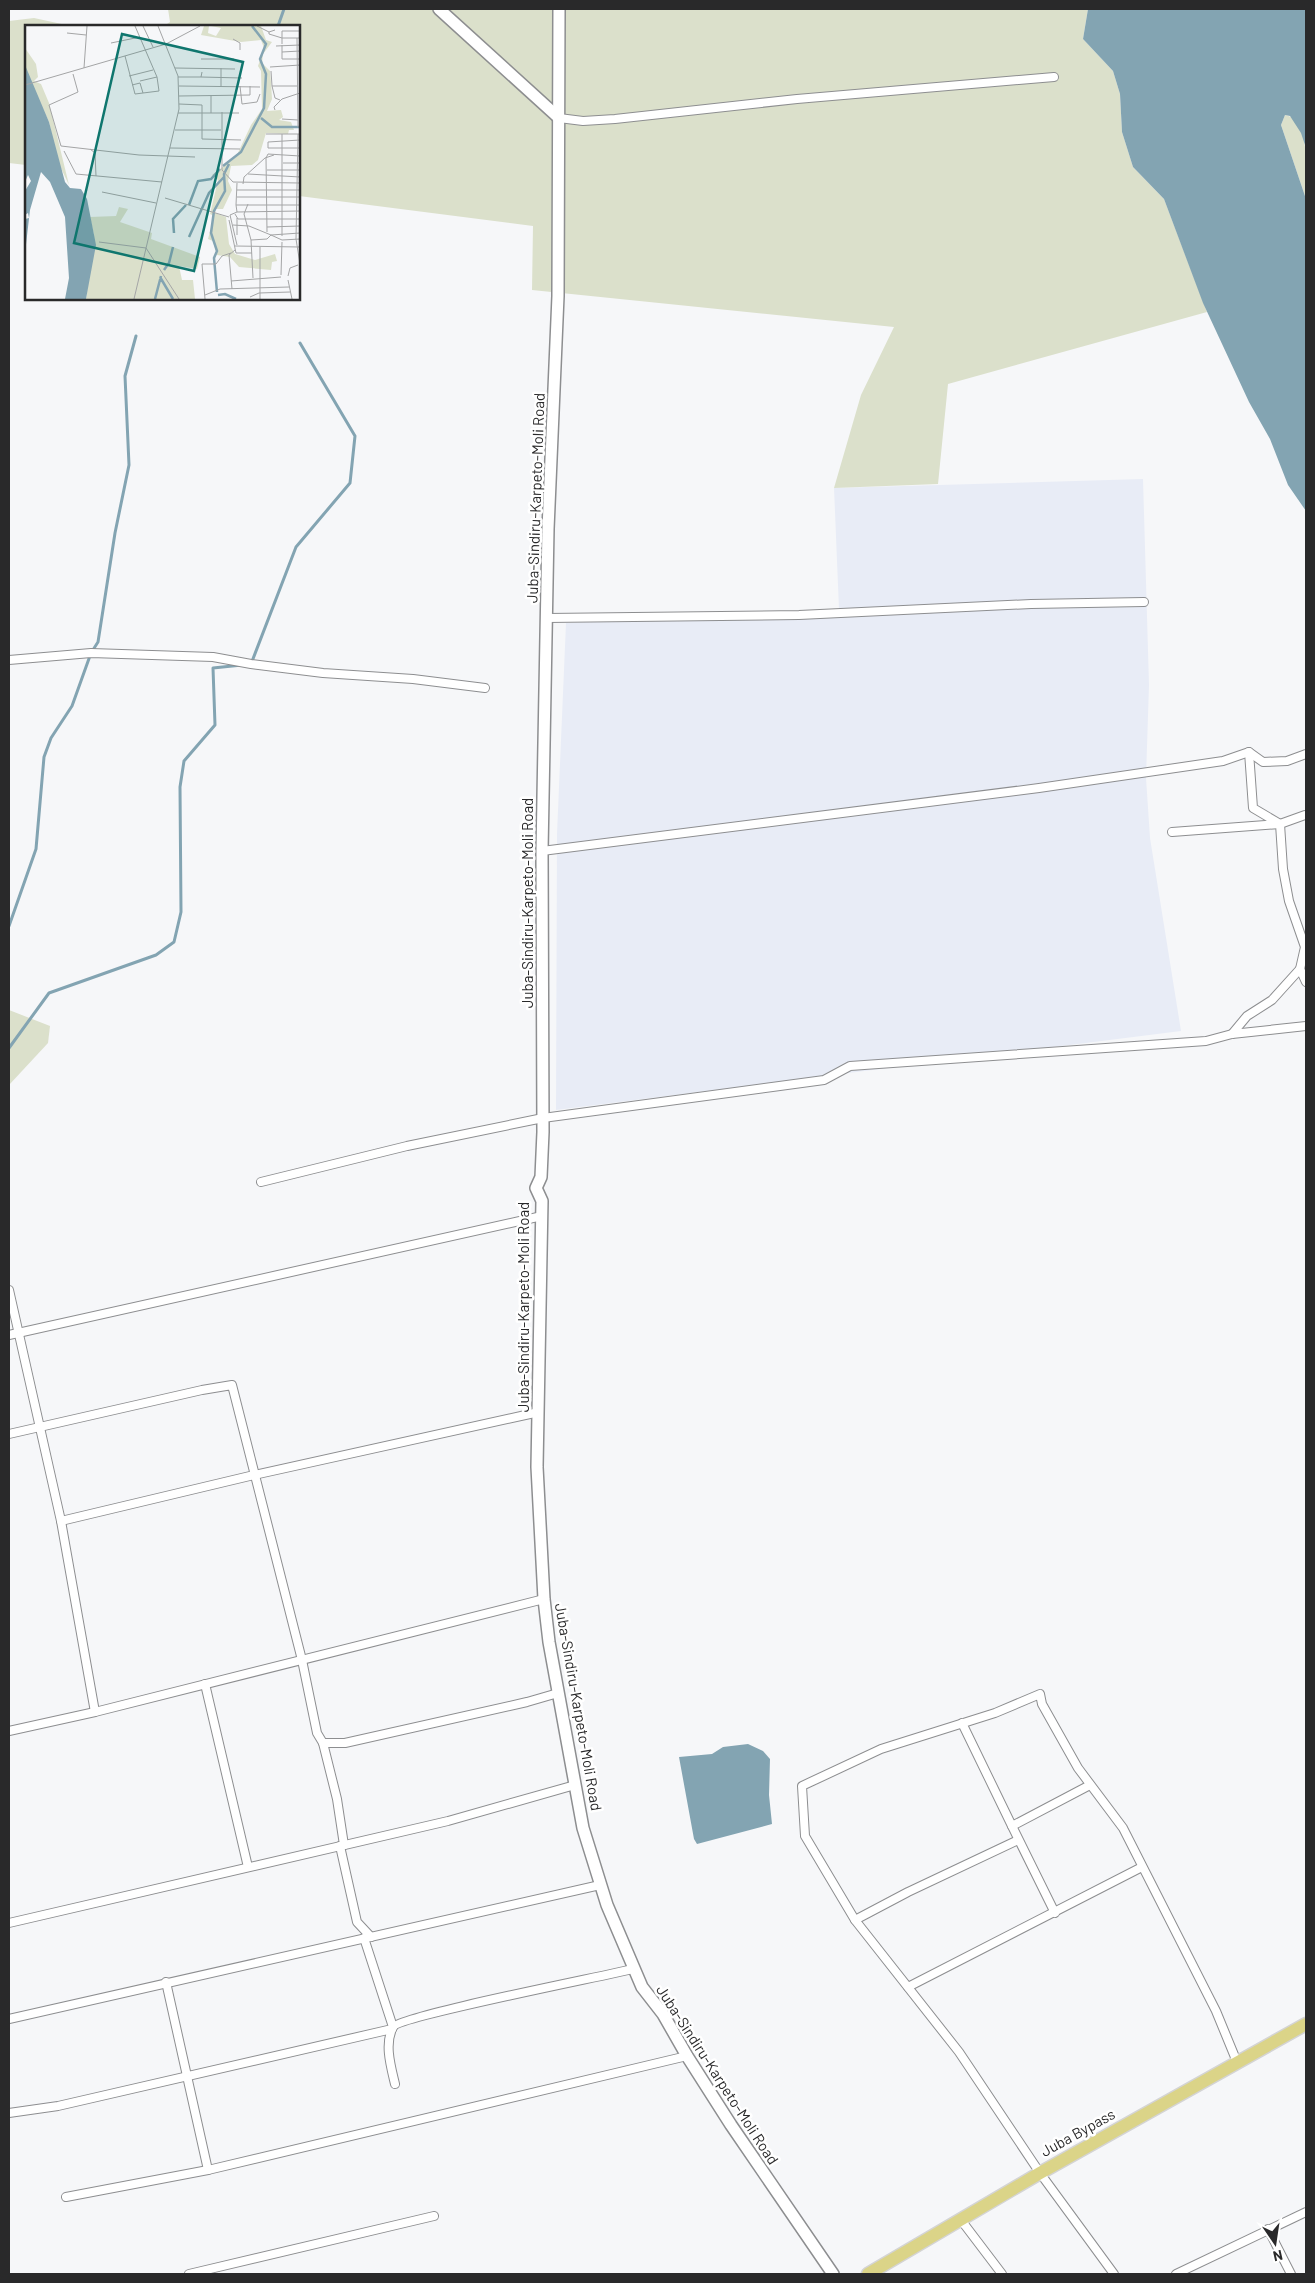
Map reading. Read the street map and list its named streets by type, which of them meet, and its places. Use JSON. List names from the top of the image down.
{
  "streets": {
    "main road": ["Juba-Sindiru-Karpeto-Moli Road", "Juba Bypass"]
  },
  "north": "bottom"
}
